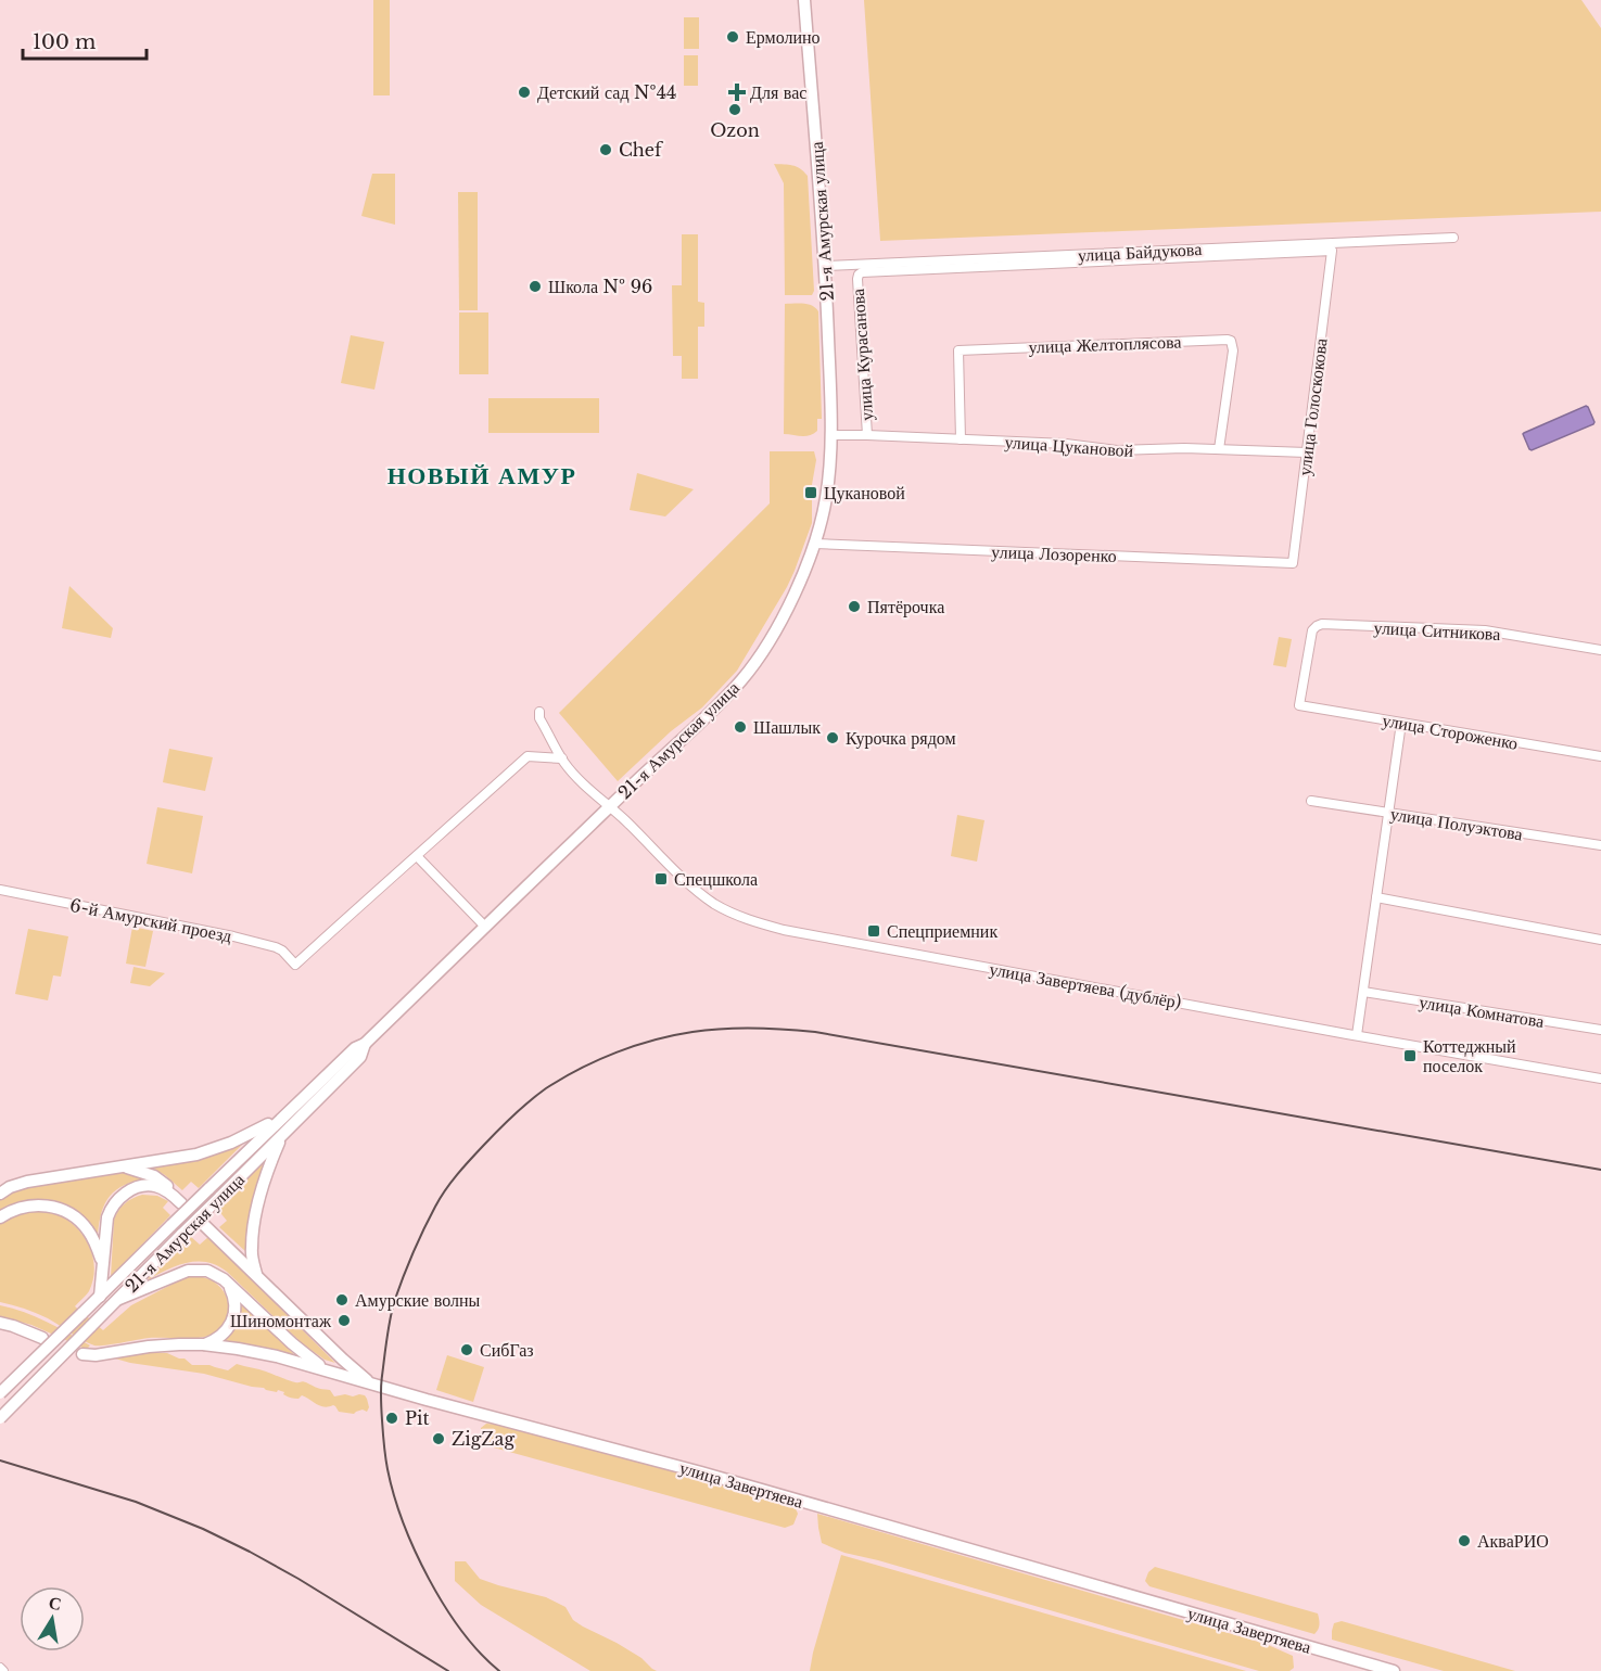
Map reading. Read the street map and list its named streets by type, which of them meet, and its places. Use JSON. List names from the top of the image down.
{
  "streets": {
    "main road": ["21-я Амурская улица", "улица Завертяева"],
    "street": [
      "улица Байдукова",
      "улица Желтоплясова",
      "улица Курасанова",
      "улица Голоскокова",
      "улица Цукановой",
      "улица Лозоренко",
      "улица Ситникова",
      "улица Стороженко",
      "улица Полуэктова",
      "6-й Амурский проезд",
      "улица Завертяева (дублёр)",
      "улица Комнатова"
    ]
  },
  "crossings": [
    ["21-я Амурская улица", "улица Байдукова"],
    ["21-я Амурская улица", "улица Цукановой"],
    ["21-я Амурская улица", "улица Лозоренко"],
    ["21-я Амурская улица", "улица Завертяева (дублёр)"],
    ["улица Байдукова", "улица Курасанова"],
    ["улица Байдукова", "улица Голоскокова"],
    ["улица Желтоплясова", "улица Цукановой"],
    ["улица Курасанова", "улица Цукановой"],
    ["улица Голоскокова", "улица Цукановой"],
    ["улица Голоскокова", "улица Лозоренко"],
    ["улица Ситникова", "улица Стороженко"]
  ],
  "districts": ["НОВЫЙ АМУР"],
  "places": {
    "other": [
      "Ермолино",
      "Детский сад №44",
      "Ozon",
      "Chef",
      "Школа № 96",
      "Пятёрочка",
      "Шашлык",
      "Курочка рядом",
      "Амурские волны",
      "Шиномонтаж",
      "СибГаз",
      "Pit",
      "ZigZag",
      "АкваРИО"
    ],
    "health": ["Для вас"],
    "transit": [
      "Цукановой",
      "Спецшкола",
      "Спецприемник",
      "Коттеджный поселок"
    ]
  },
  "scale_bar": "100 m",
  "north": "top"
}
